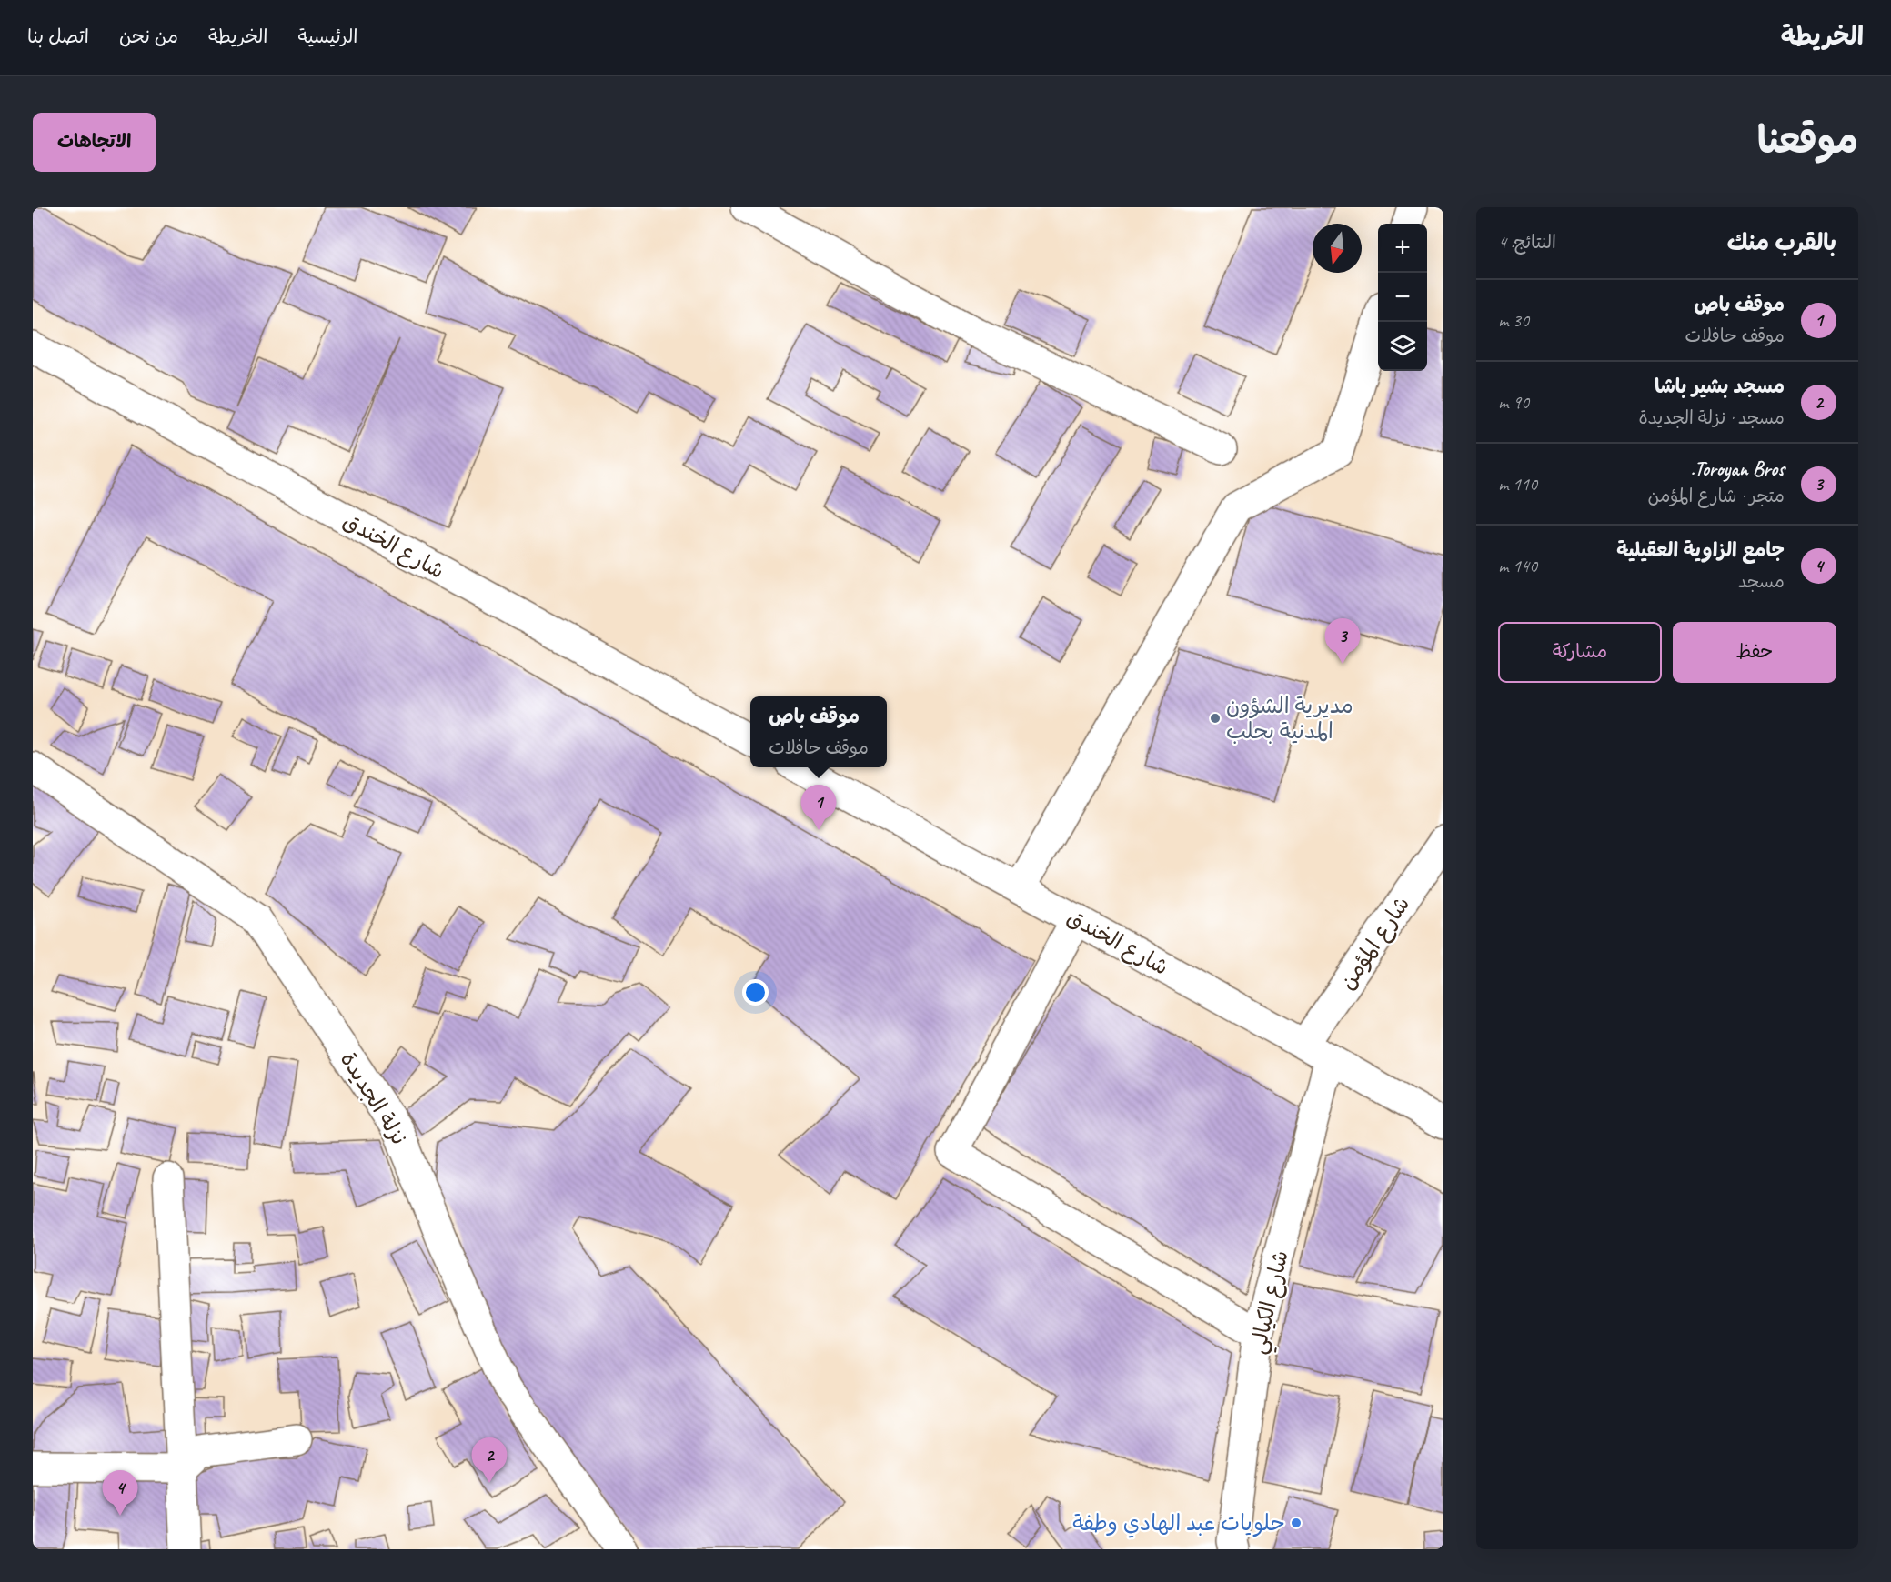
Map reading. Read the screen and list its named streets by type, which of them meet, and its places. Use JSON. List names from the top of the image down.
{
  "streets": {
    "street": [
      "شارع الخندق",
      "شارع المؤمن",
      "نزلة الجديدة",
      "شارع الكيالي"
    ]
  },
  "crossings": [
    ["شارع الخندق", "شارع المؤمن"],
    ["شارع الخندق", "شارع الكيالي"]
  ],
  "places": ["مديرية الشؤون المدنية بحلب", "حلويات عبد الهادي وطفة"],
  "north": "bottom",
  "page": {
    "header": "الخريطة",
    "nav": [
      "الرئيسية",
      "الخريطة",
      "من نحن",
      "اتصل بنا"
    ],
    "title": "موقعنا",
    "buttons": [
      "الاتجاهات",
      ["حفظ", "مشاركة"]
    ],
    "heading": ["بالقرب منك", "النتائج: 4"],
    "map_buttons": ["+", "−"],
    "list": [
      {
        "mark": "1",
        "name": "موقف باص",
        "note": "موقف حافلات",
        "value": "30 m"
      },
      {
        "mark": "2",
        "name": "مسجد بشير باشا",
        "note": "مسجد · نزلة الجديدة",
        "value": "90 m"
      },
      {
        "mark": "3",
        "name": "Toroyan Bros.",
        "note": "متجر · شارع المؤمن",
        "value": "110 m"
      },
      {
        "mark": "4",
        "name": "جامع الزاوية العقيلية",
        "note": "مسجد",
        "value": "140 m"
      }
    ],
    "pins": [
      "3",
      "1",
      "2",
      "4"
    ],
    "popup": ["موقف باص", "موقف حافلات"]
  }
}
